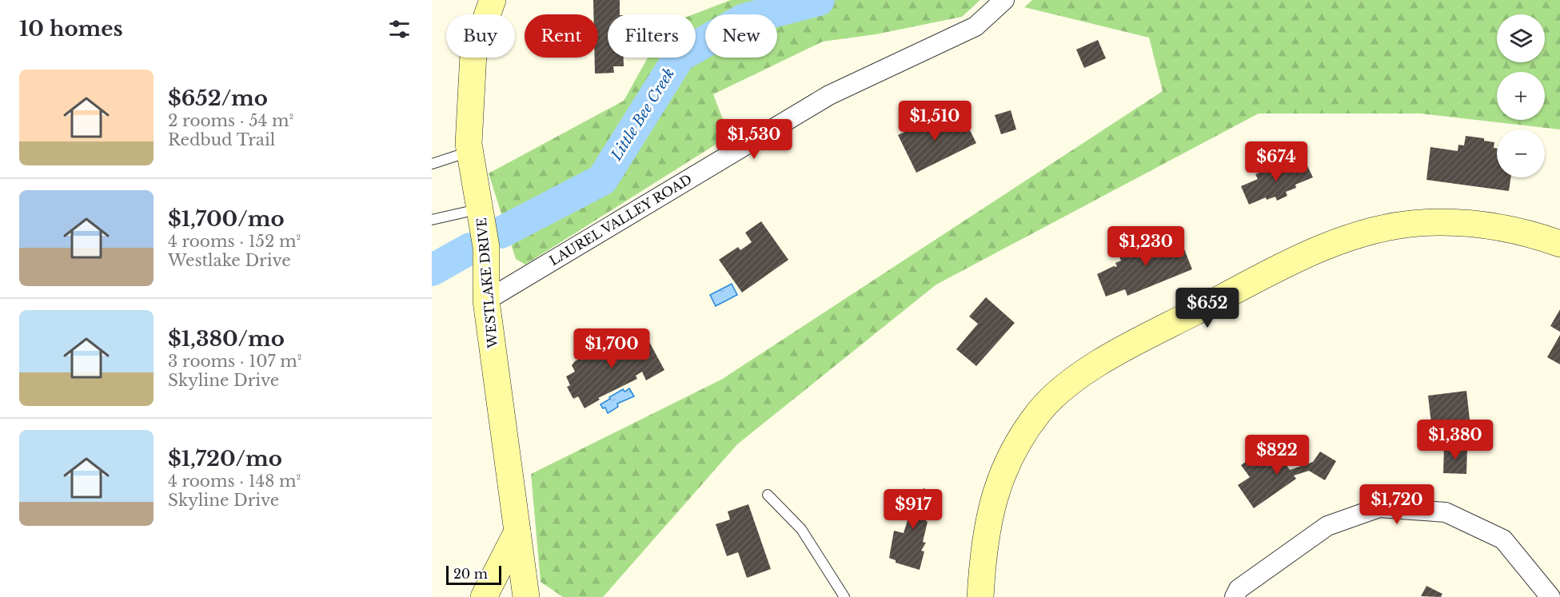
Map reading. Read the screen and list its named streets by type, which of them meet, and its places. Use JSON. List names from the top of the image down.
{
  "streets": {
    "street": ["LAUREL VALLEY ROAD", "WESTLAKE DRIVE"]
  },
  "crossings": [
    ["LAUREL VALLEY ROAD", "WESTLAKE DRIVE"]
  ],
  "water": ["Little Bee Creek"],
  "scale_bar": "20 m",
  "page": {
    "heading": "10 homes",
    "map_buttons": ["+", "−"],
    "chip": [
      "Buy",
      "Rent",
      "Filters",
      "New"
    ],
    "list": [
      {
        "name": "$652/mo",
        "note": "2 rooms · 54 m² · Redbud Trail"
      },
      {
        "name": "$1,700/mo",
        "note": "4 rooms · 152 m² · Westlake Drive"
      },
      {
        "name": "$1,380/mo",
        "note": "3 rooms · 107 m² · Skyline Drive"
      },
      {
        "name": "$1,720/mo",
        "note": "4 rooms · 148 m² · Skyline Drive"
      }
    ],
    "price": [
      "$1,510",
      "$1,530",
      "$674",
      "$1,230",
      "$652",
      "$1,700",
      "$1,380",
      "$822",
      "$1,720",
      "$917"
    ],
    "scale": "20 m"
  }
}
